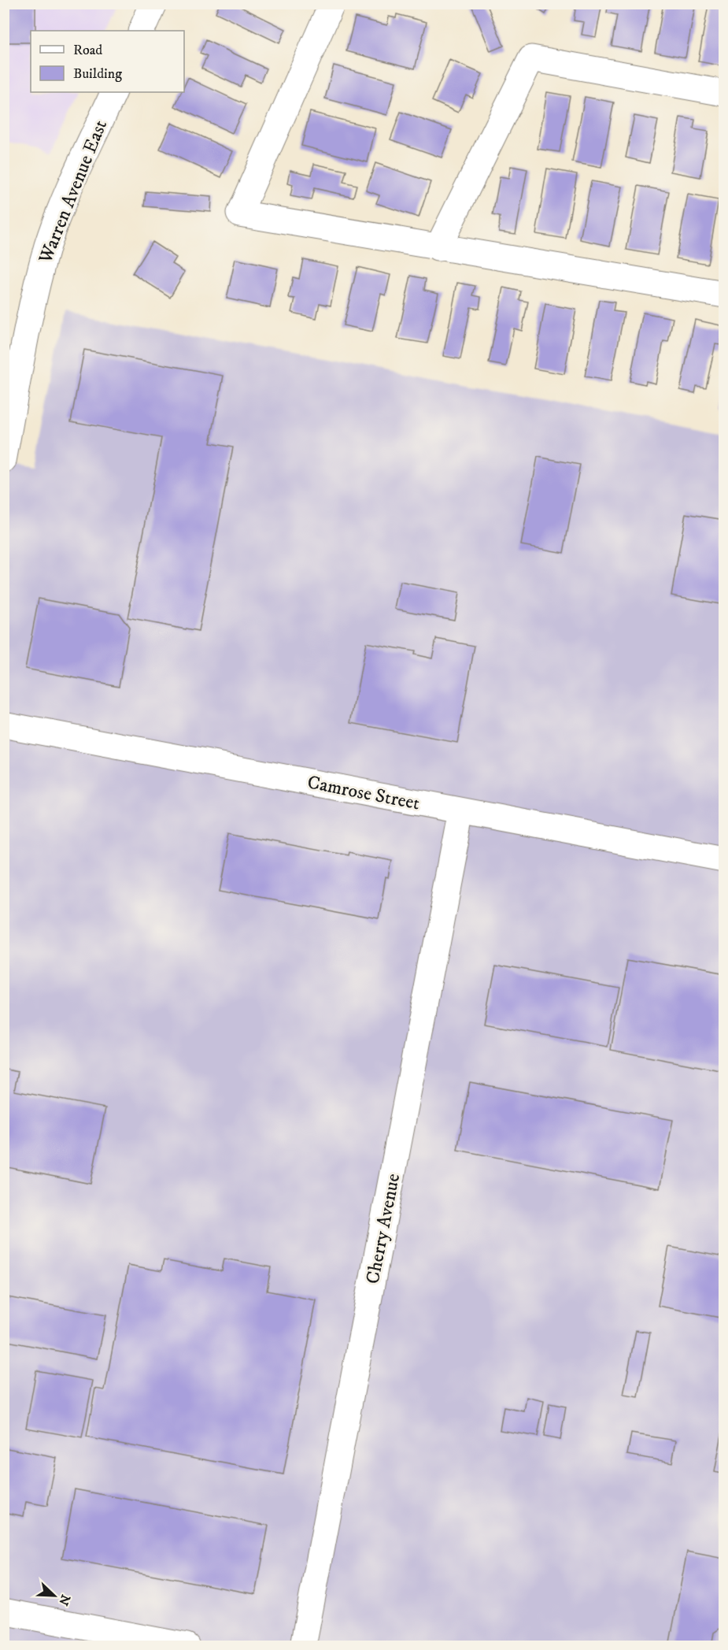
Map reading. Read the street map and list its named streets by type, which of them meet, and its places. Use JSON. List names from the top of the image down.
{
  "streets": {
    "street": ["Warren Avenue East", "Camrose Street", "Cherry Avenue"]
  },
  "crossings": [
    ["Camrose Street", "Cherry Avenue"]
  ],
  "legend": ["Road", "Building"],
  "north": "bottom right"
}
